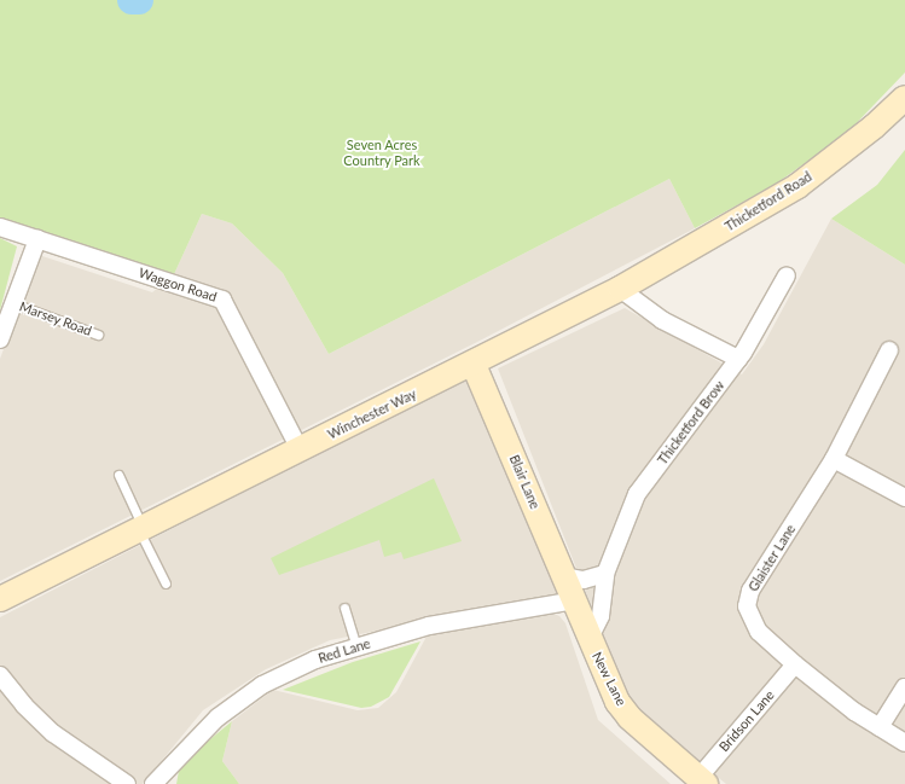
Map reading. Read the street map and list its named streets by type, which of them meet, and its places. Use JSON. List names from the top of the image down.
{
  "streets": {
    "street": [
      "Thicketford Road",
      "Waggon Road",
      "Marsey Road",
      "Winchester Way",
      "Thicketford Brow",
      "Blair Lane",
      "Glaister Lane",
      "Red Lane",
      "New Lane",
      "Bridson Lane"
    ]
  },
  "crossings": [
    ["Thicketford Road", "Winchester Way"],
    ["Waggon Road", "Marsey Road"],
    ["Waggon Road", "Winchester Way"],
    ["Winchester Way", "Blair Lane"],
    ["Thicketford Brow", "New Lane"],
    ["Blair Lane", "Red Lane"],
    ["Blair Lane", "New Lane"],
    ["Glaister Lane", "Bridson Lane"],
    ["Red Lane", "New Lane"],
    ["New Lane", "Bridson Lane"]
  ],
  "parks": ["Seven Acres Country Park"]
}
